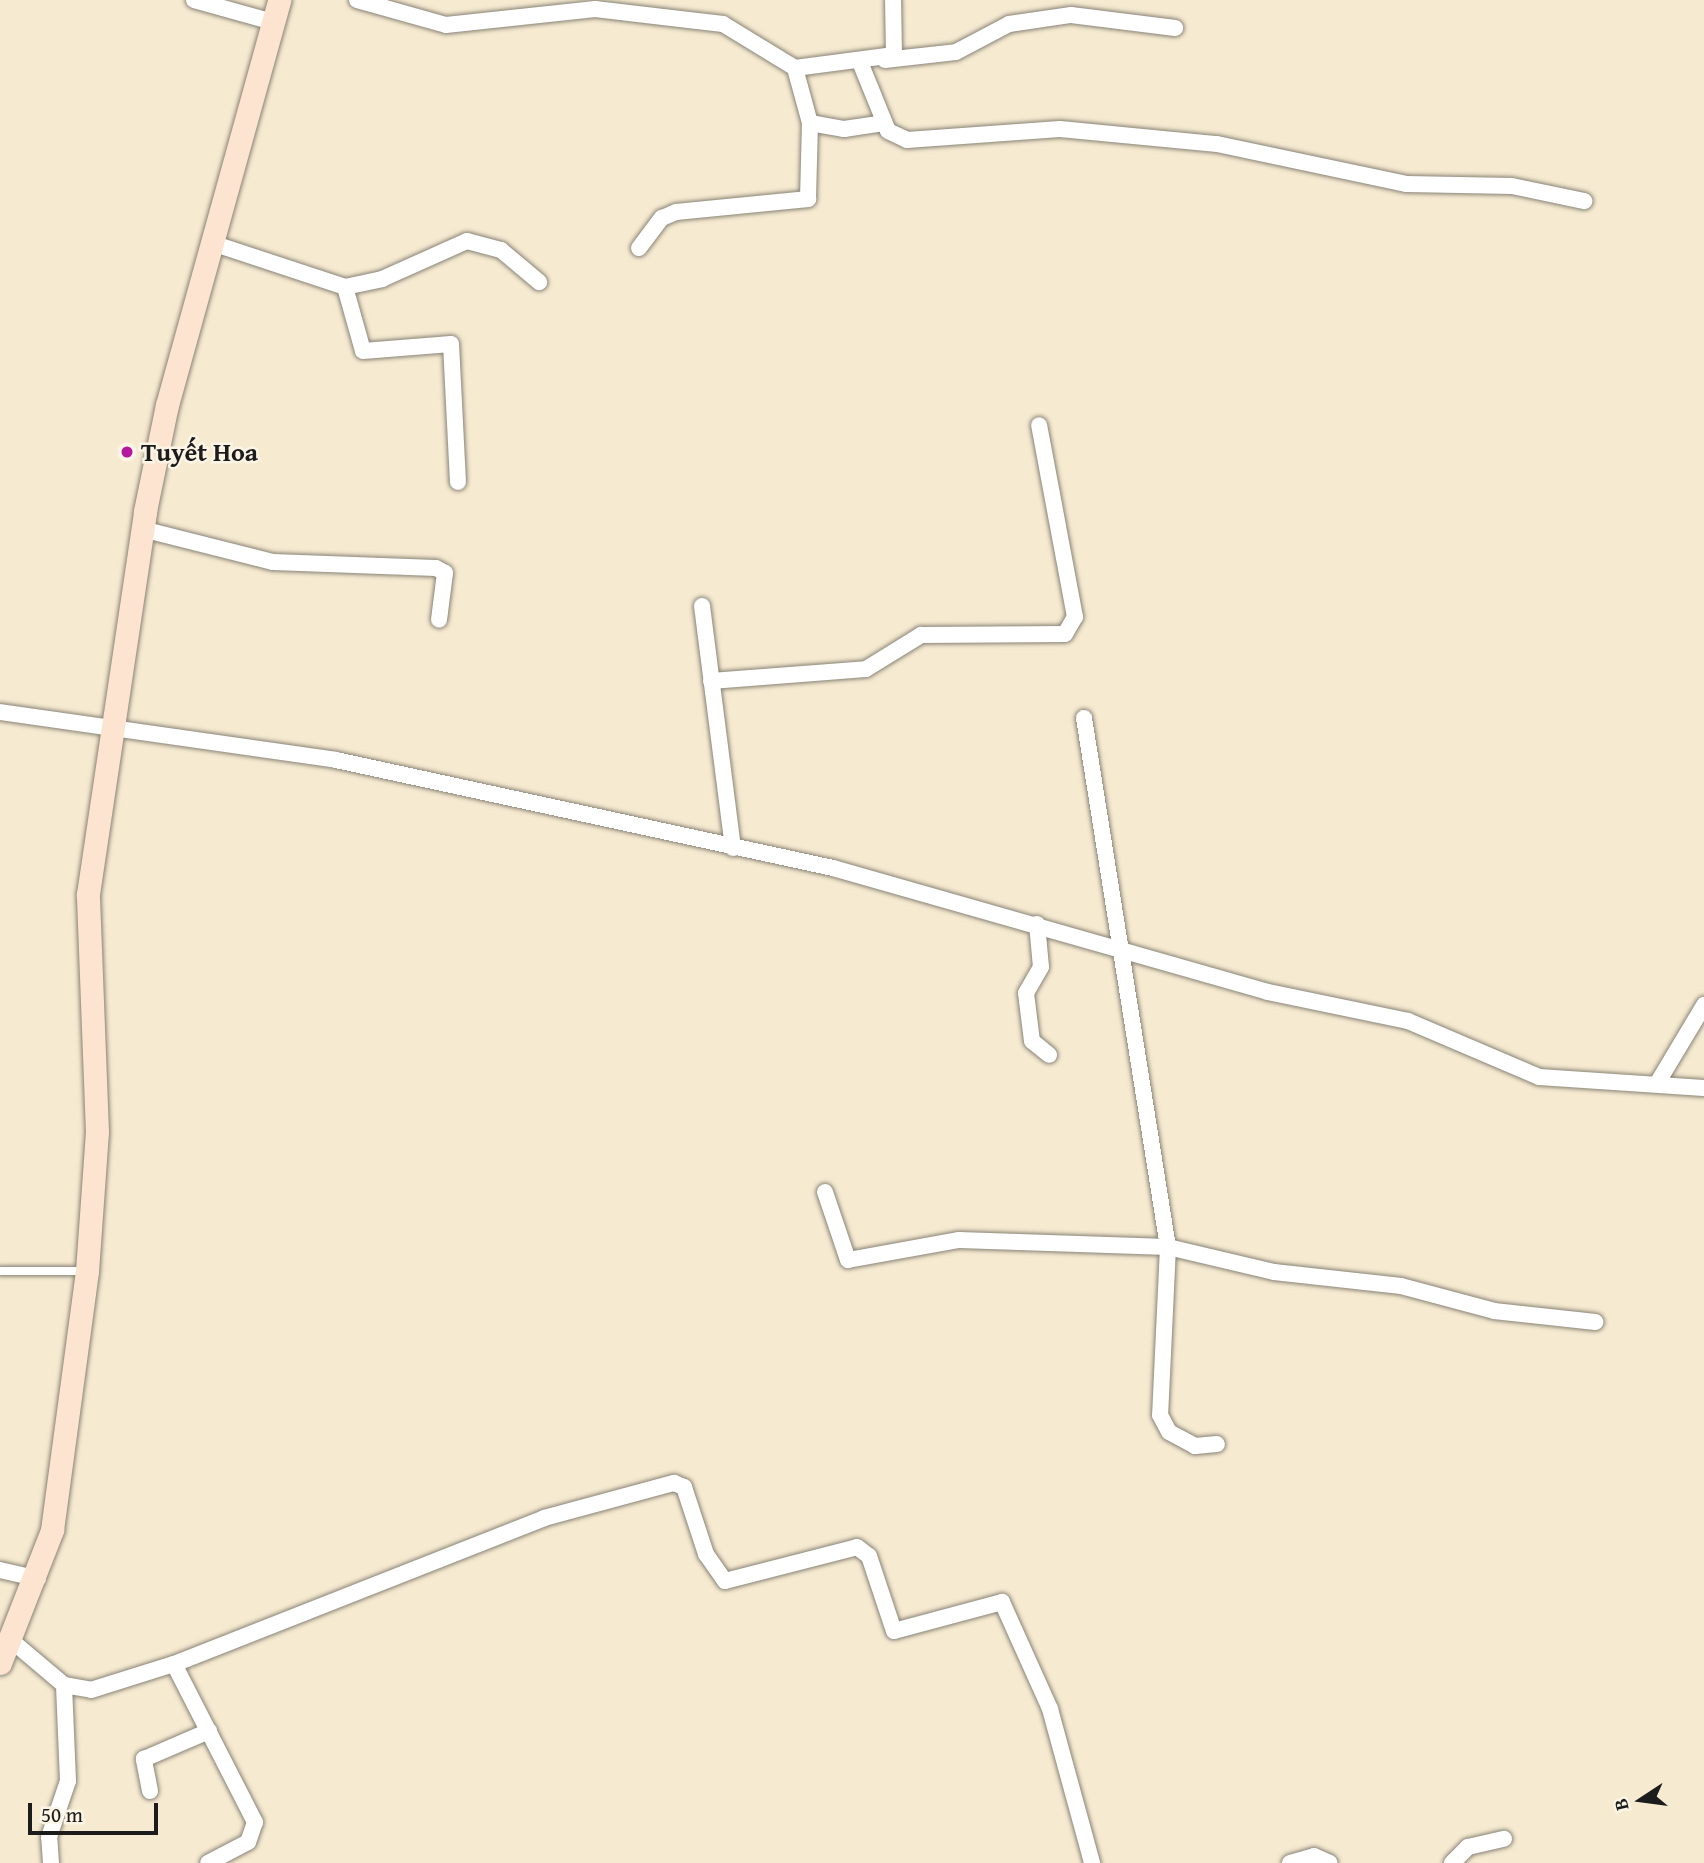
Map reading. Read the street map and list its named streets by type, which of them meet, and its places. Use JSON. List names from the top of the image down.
{
  "places": ["Tuyết Hoa"],
  "scale_bar": "50 m",
  "north": "left"
}
